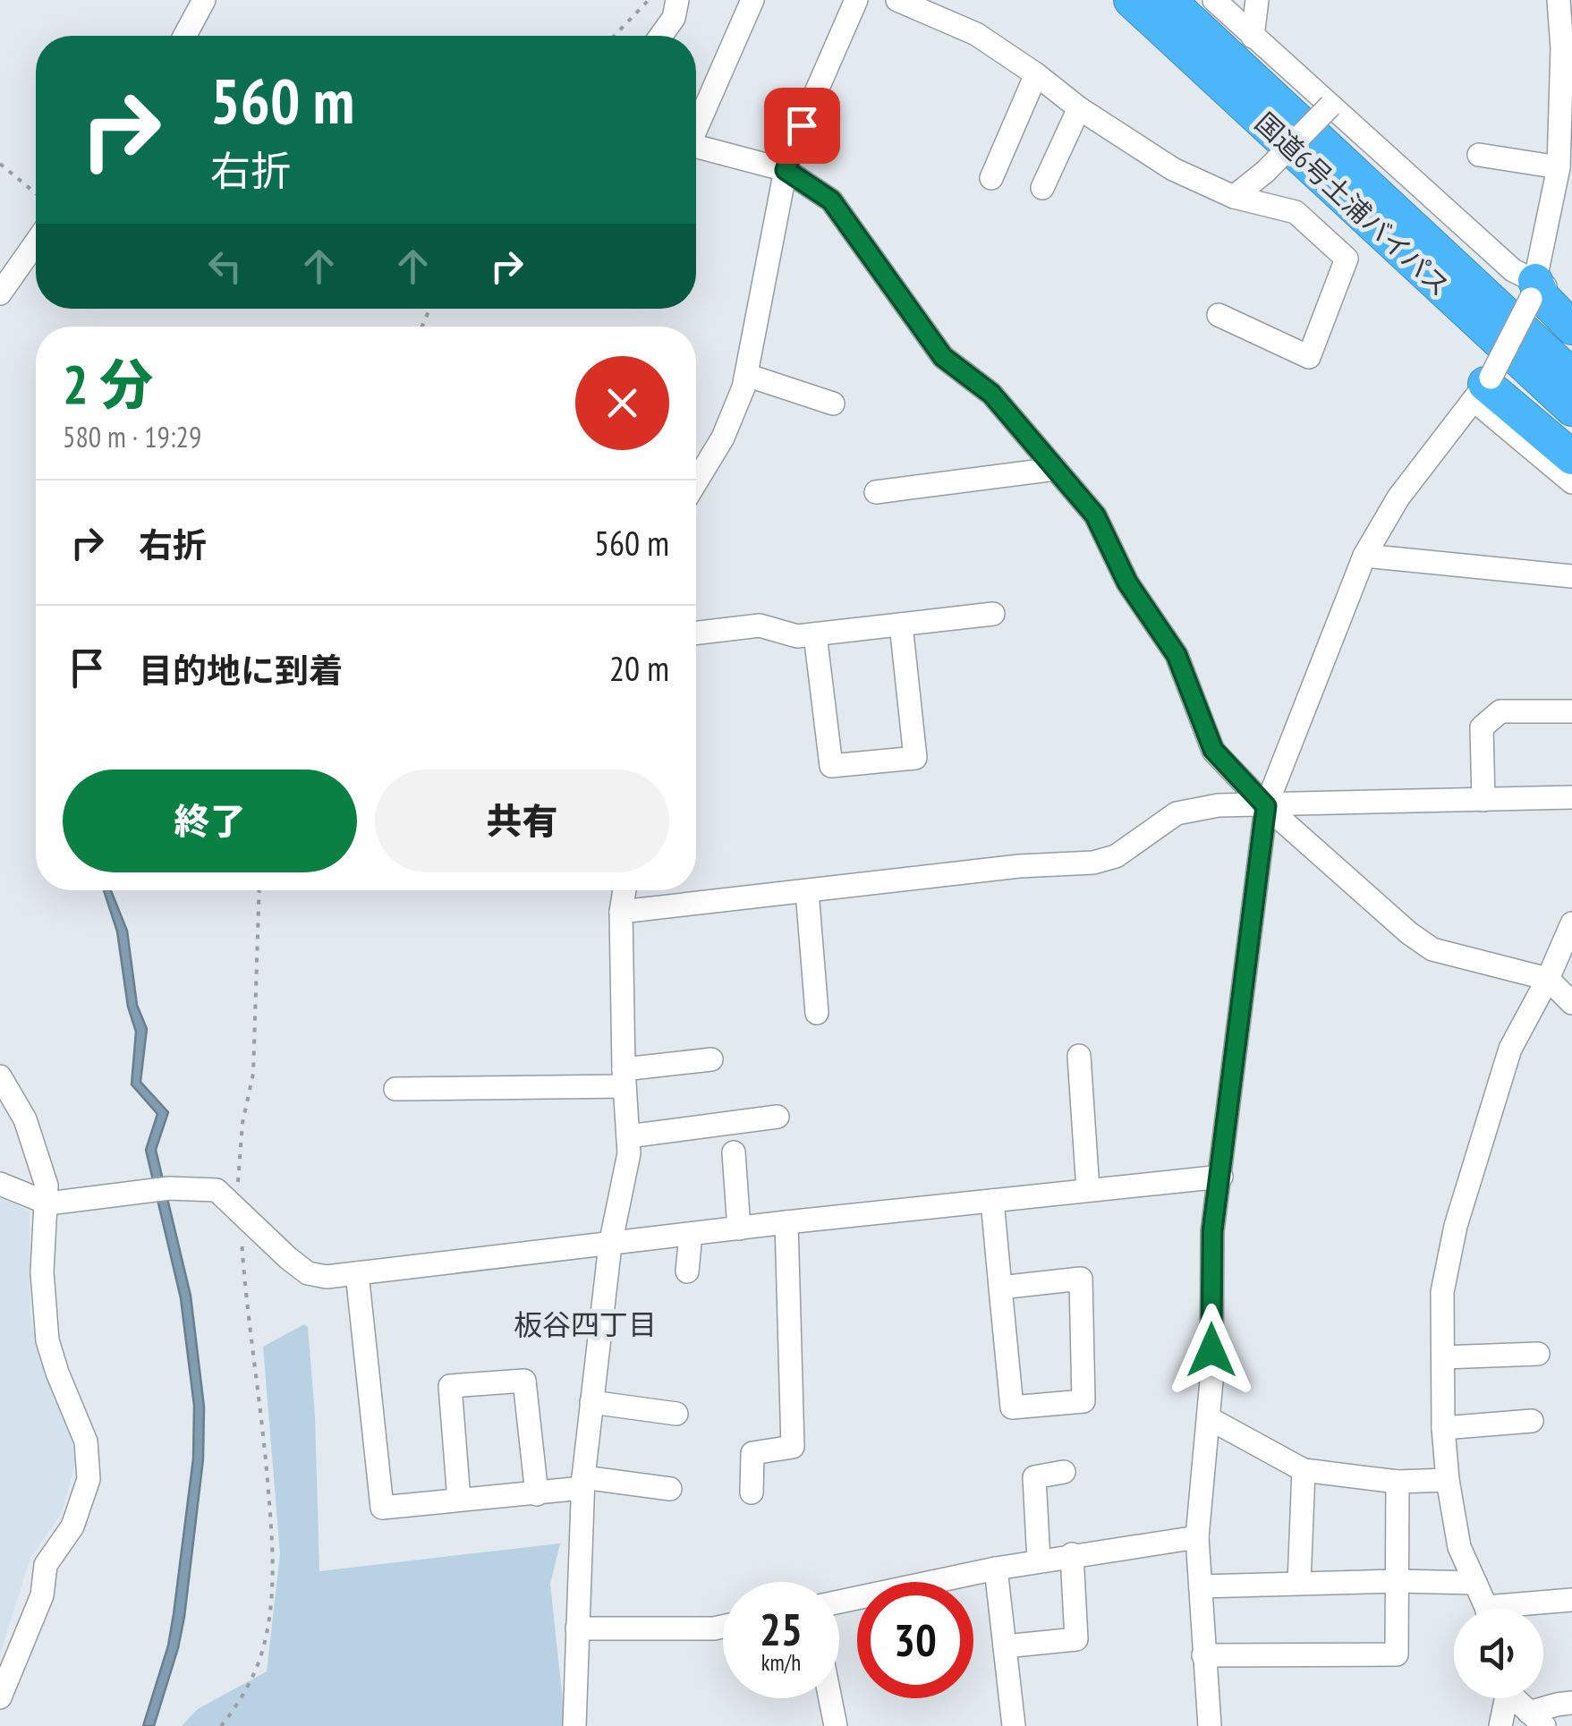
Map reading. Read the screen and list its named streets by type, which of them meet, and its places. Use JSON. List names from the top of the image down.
{
  "streets": {
    "highway": ["国道6号土浦バイパス"]
  },
  "districts": ["板谷四丁目"],
  "page": {
    "turn": ["560 m", "右折"],
    "heading": ["2 分", "580 m · 19:29"],
    "list": [
      {
        "name": "右折",
        "value": "560 m"
      },
      {
        "name": "目的地に到着",
        "value": "20 m"
      }
    ],
    "buttons": ["終了", "共有"],
    "speed": "25 km/h",
    "limit": "30"
  }
}
